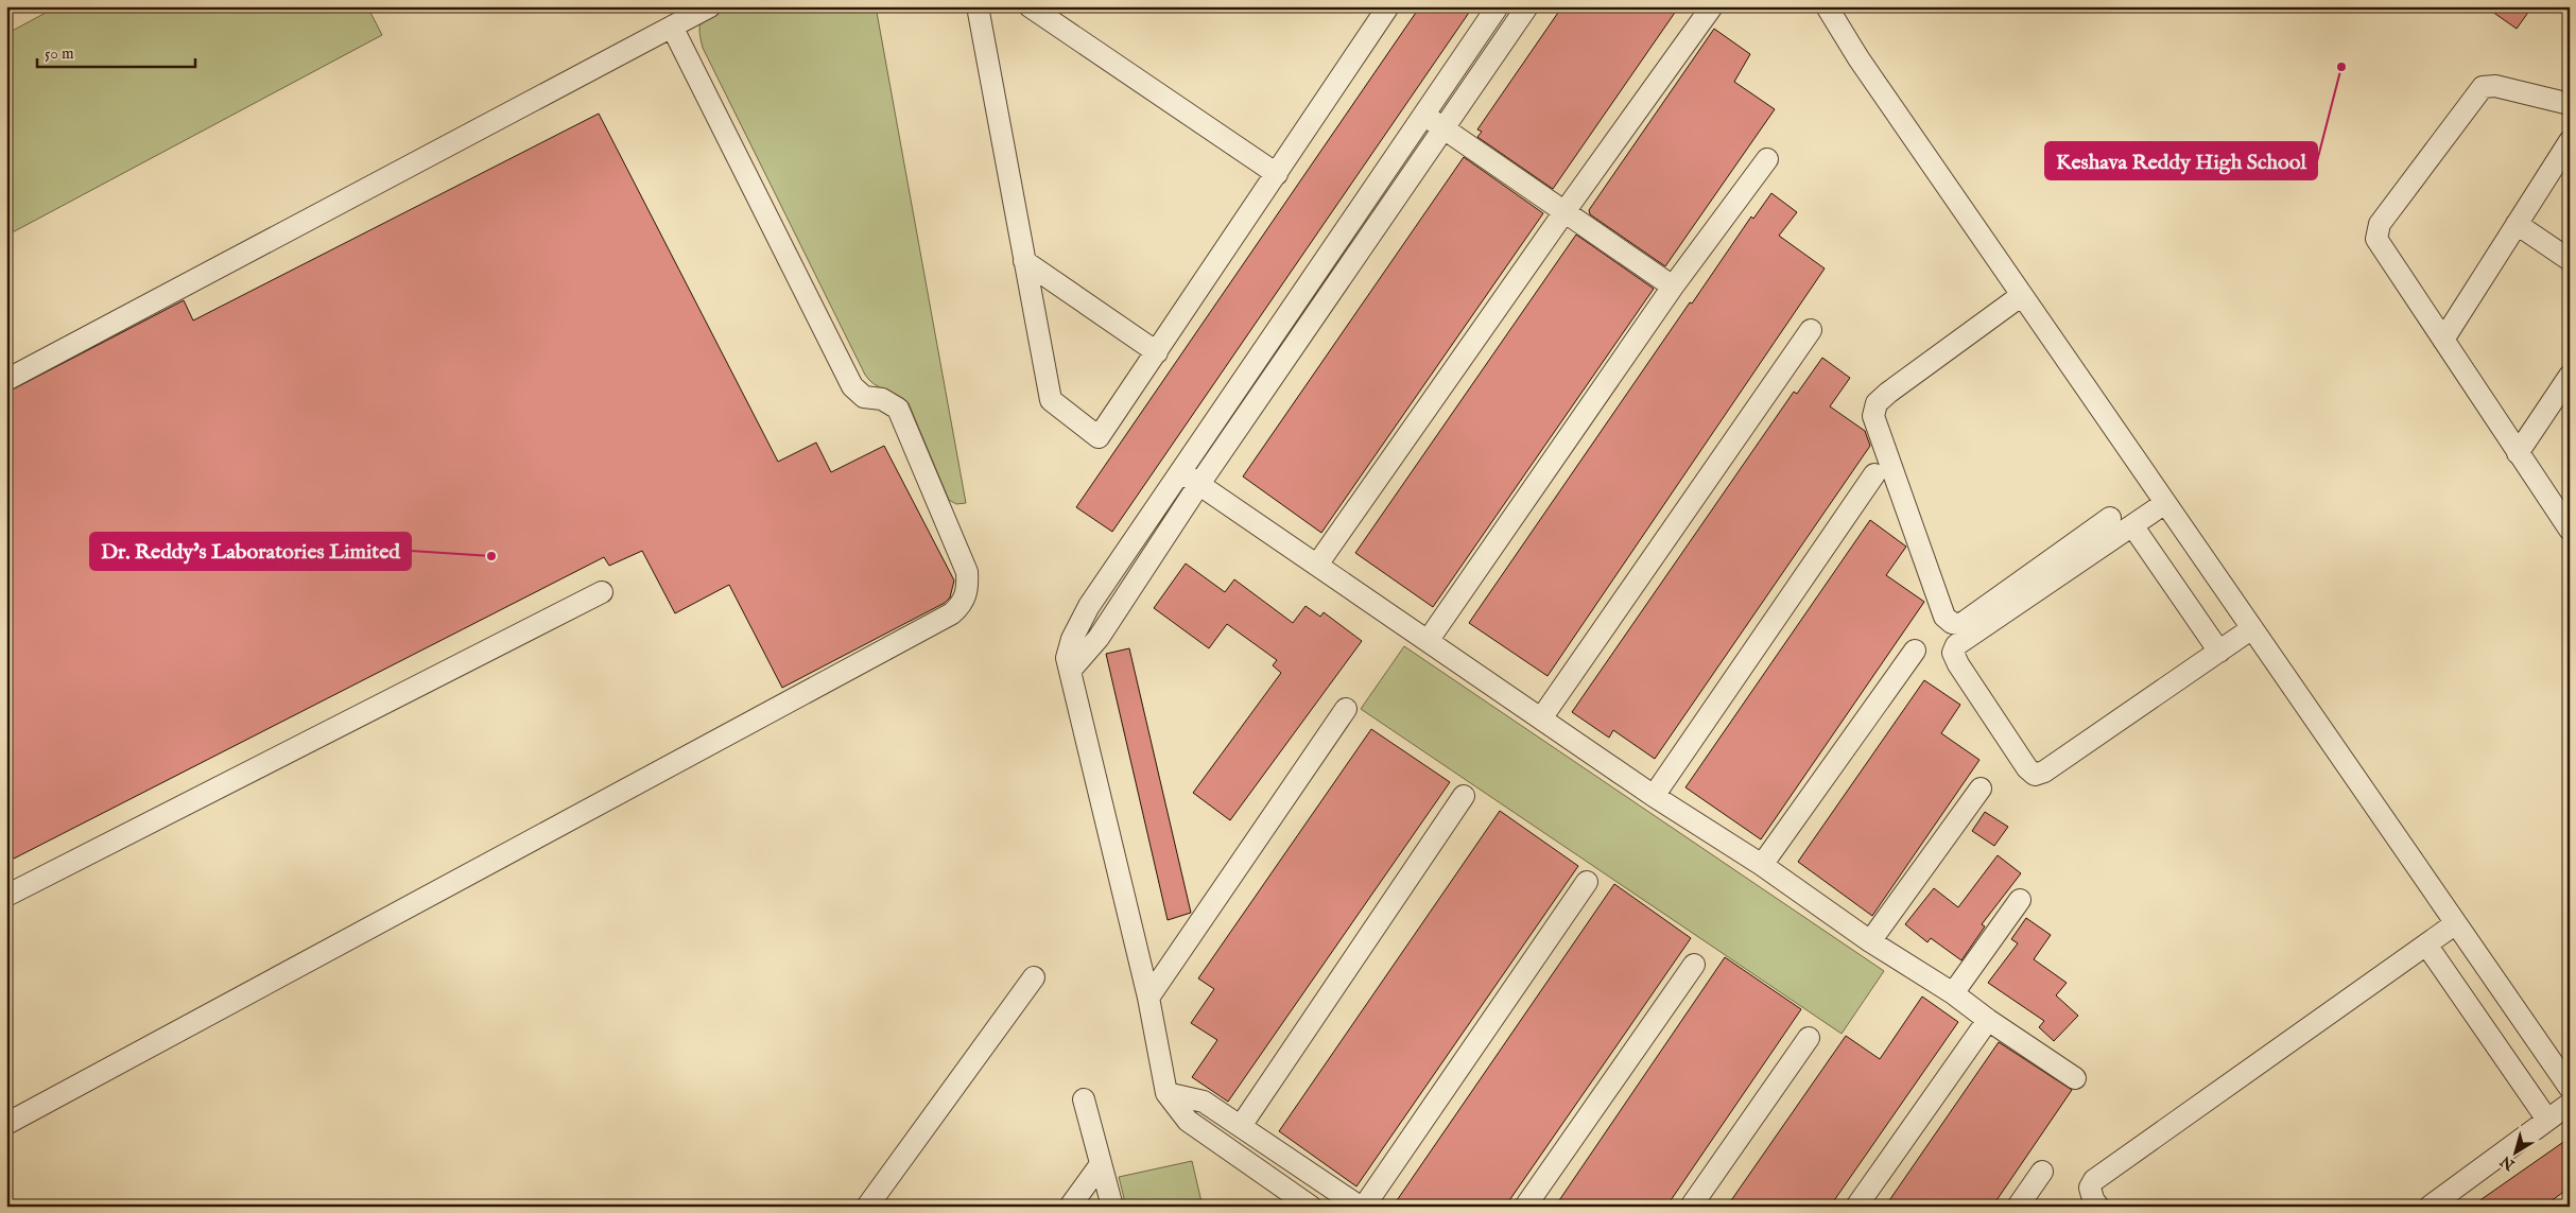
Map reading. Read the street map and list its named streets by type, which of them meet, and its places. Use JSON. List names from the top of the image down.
{
  "places": ["Keshava Reddy High School", "Dr. Reddy's Laboratories Limited"],
  "scale_bar": "50 m",
  "north": "bottom left"
}
